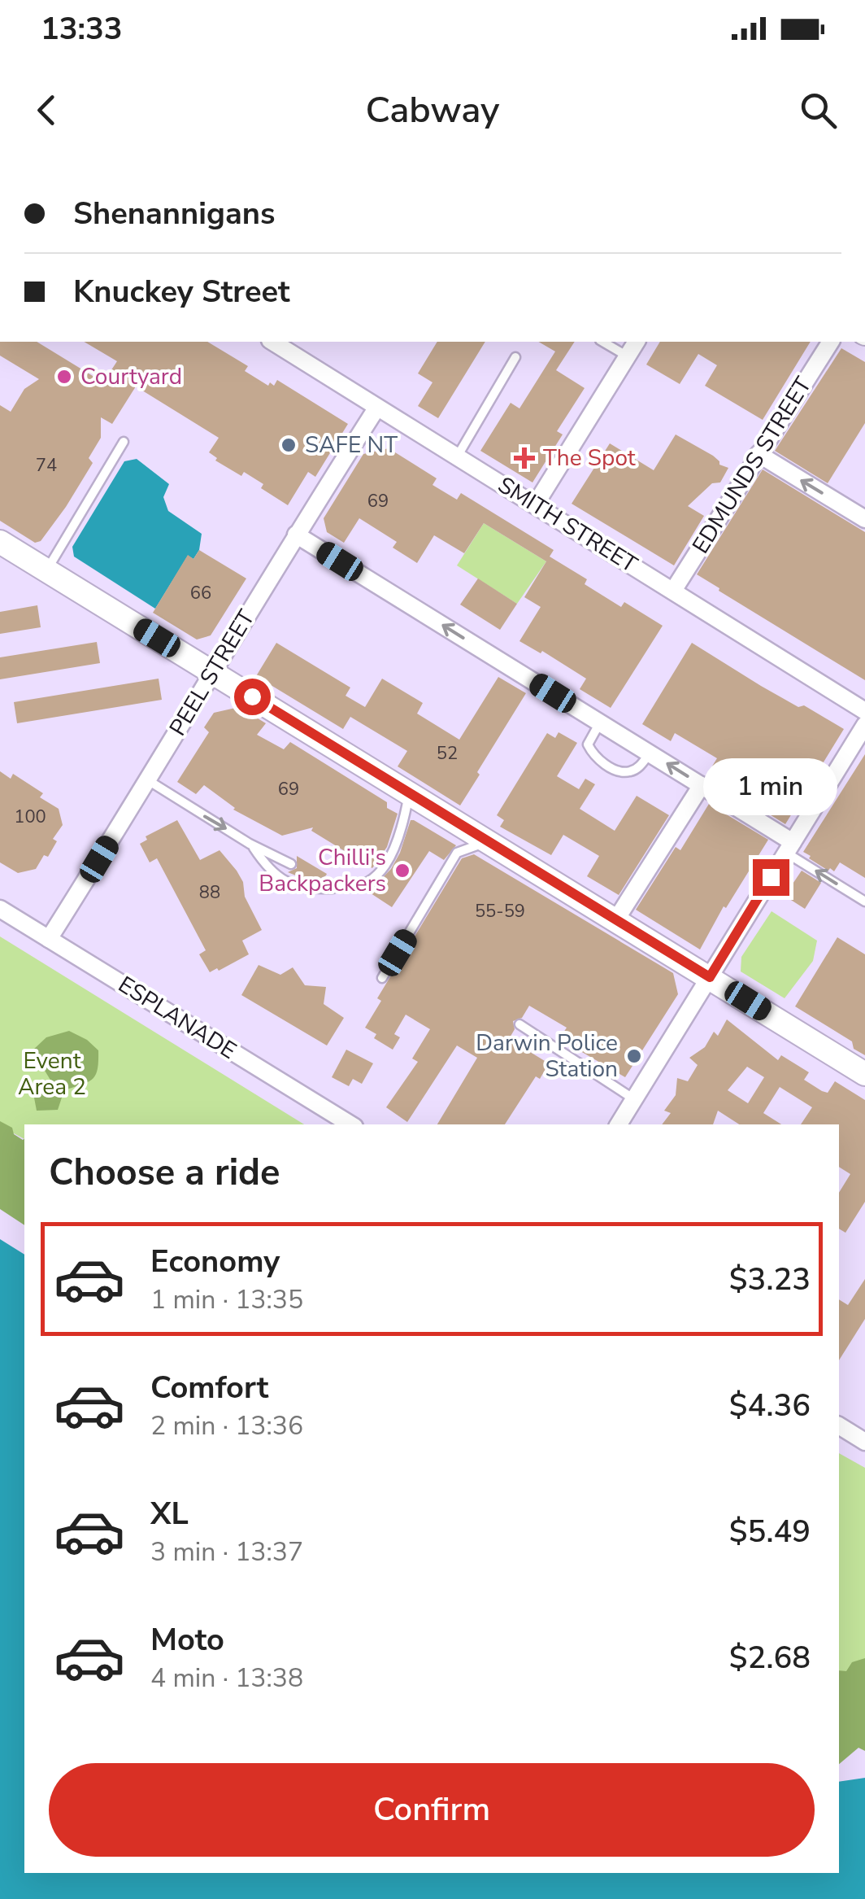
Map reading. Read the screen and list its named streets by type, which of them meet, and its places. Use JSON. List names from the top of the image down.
{
  "streets": {
    "street": [
      "EDMUNDS STREET",
      "SMITH STREET",
      "PEEL STREET",
      "ESPLANADE"
    ]
  },
  "crossings": [
    ["EDMUNDS STREET", "SMITH STREET"],
    ["SMITH STREET", "PEEL STREET"],
    ["PEEL STREET", "ESPLANADE"]
  ],
  "parks": ["Event Area 2"],
  "places": {
    "other": [
      "Courtyard",
      "SAFE NT",
      "Chilli's Backpackers",
      "Darwin Police Station"
    ],
    "health": ["The Spot"]
  },
  "house_numbers": [
    "74",
    "69",
    "66",
    "52",
    "69",
    "100",
    "88",
    "55-59"
  ],
  "page": {
    "status": "13:33",
    "header": "Cabway",
    "banner": ["Shenannigans", "Knuckey Street"],
    "bubble": "1 min",
    "heading": "Choose a ride",
    "list": [
      {
        "name": "Economy",
        "note": "1 min · 13:35",
        "value": "$3.23"
      },
      {
        "name": "Comfort",
        "note": "2 min · 13:36",
        "value": "$4.36"
      },
      {
        "name": "XL",
        "note": "3 min · 13:37",
        "value": "$5.49"
      },
      {
        "name": "Moto",
        "note": "4 min · 13:38",
        "value": "$2.68"
      }
    ],
    "buttons": "Confirm"
  }
}
